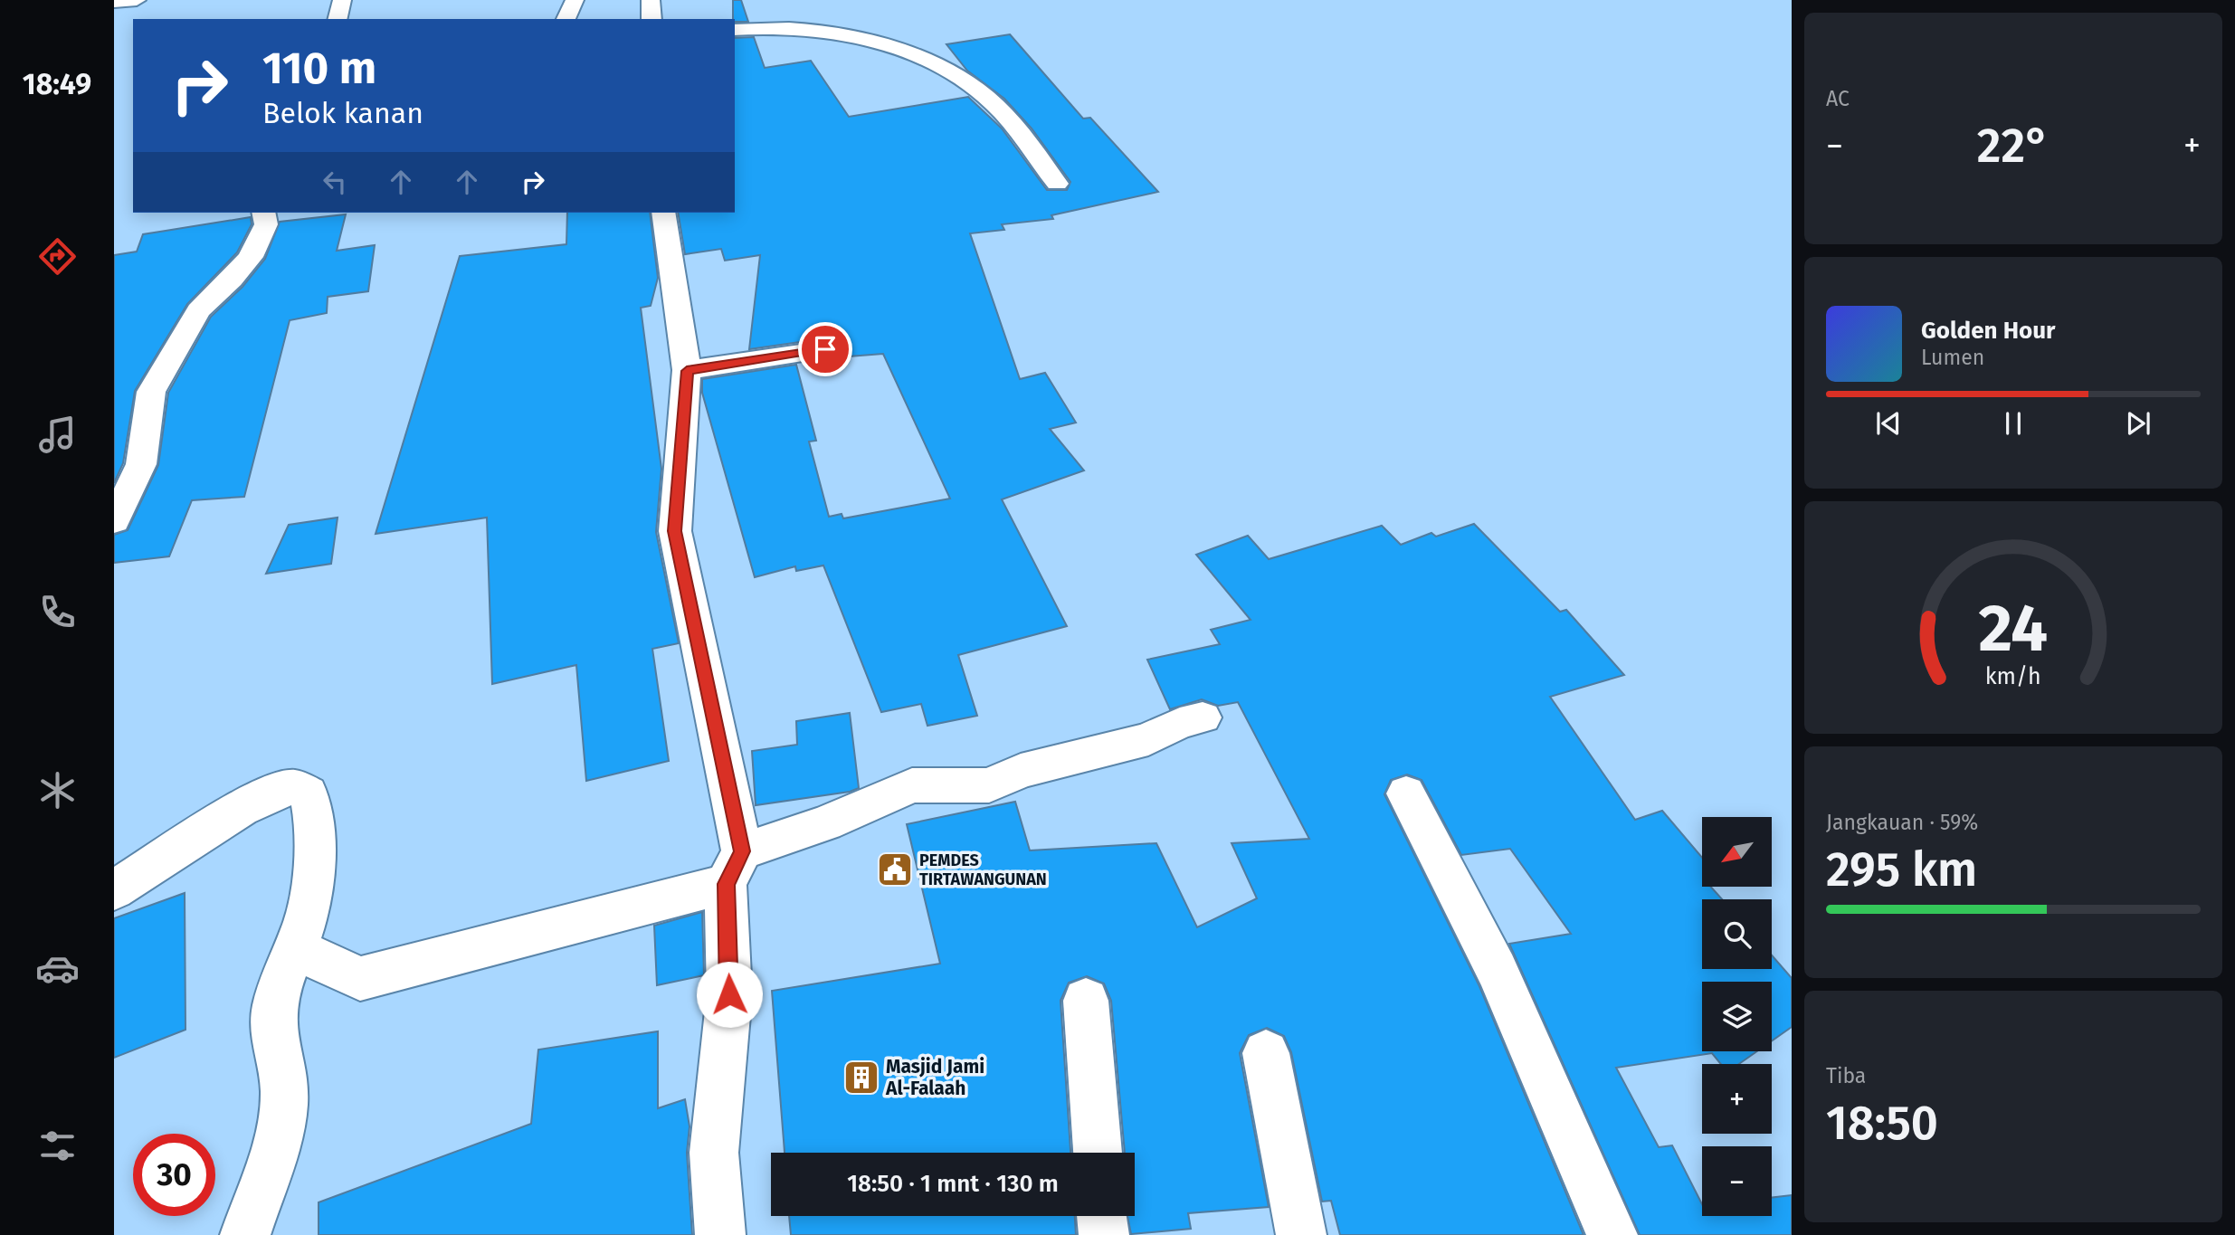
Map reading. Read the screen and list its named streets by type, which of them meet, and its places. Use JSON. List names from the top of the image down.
{
  "places": {
    "public building": ["PEMDES TIRTAWANGUNAN"],
    "building": ["Masjid Jami Al-Falaah"]
  },
  "north": "bottom left",
  "page": {
    "tabs": "18:49",
    "tile": [
      "AC",
      ["Jangkauan · 59%", "295 km"],
      ["Tiba", "18:50"]
    ],
    "turn": ["110 m", "Belok kanan"],
    "heat": ["−", "22°", "+"],
    "song": ["Golden Hour", "Lumen"],
    "map_buttons": ["+", "−"],
    "limit": "30",
    "trip": "18:50 · 1 mnt · 130 m",
    "gauge": ["24", "km/h"]
  }
}
